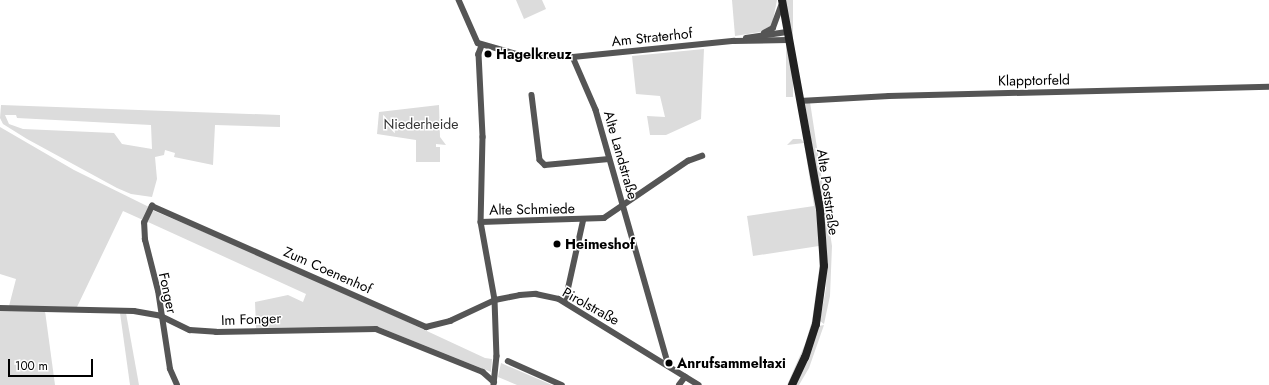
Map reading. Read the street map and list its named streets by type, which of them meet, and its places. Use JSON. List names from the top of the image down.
{
  "streets": {
    "street": [
      "Am Straterhof",
      "Klapptorfeld",
      "Alte Landstraße",
      "Alte Poststraße",
      "Alte Schmiede",
      "Zum Coenenhof",
      "Fonger",
      "Pirolstraße",
      "Im Fonger"
    ]
  },
  "crossings": [
    ["Am Straterhof", "Alte Landstraße"],
    ["Am Straterhof", "Alte Poststraße"],
    ["Klapptorfeld", "Alte Poststraße"],
    ["Alte Landstraße", "Alte Schmiede"],
    ["Alte Landstraße", "Pirolstraße"],
    ["Alte Schmiede", "Pirolstraße"],
    ["Zum Coenenhof", "Fonger"],
    ["Zum Coenenhof", "Pirolstraße"],
    ["Fonger", "Im Fonger"]
  ],
  "parks": ["Niederheide"],
  "places": ["Hagelkreuz", "Heimeshof", "Anrufsammeltaxi"],
  "scale_bar": "100 m"
}
